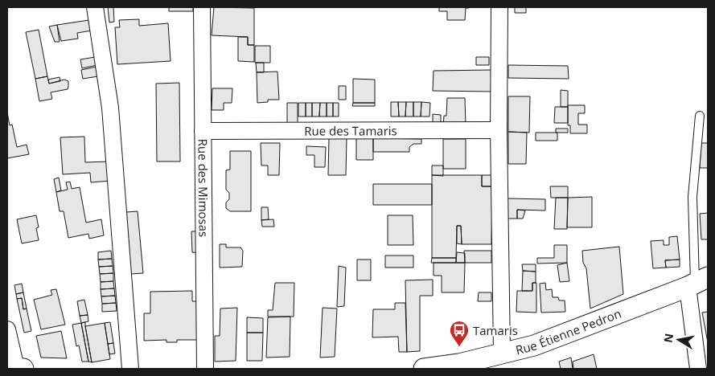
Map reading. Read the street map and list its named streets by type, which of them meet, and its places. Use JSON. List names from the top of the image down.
{
  "streets": {
    "street": ["Rue des Tamaris", "Rue des Mimosas", "Rue Étienne Pedron"]
  },
  "crossings": [
    ["Rue des Tamaris", "Rue des Mimosas"]
  ],
  "places": {
    "bus stop": ["Tamaris"]
  },
  "north": "left"
}
